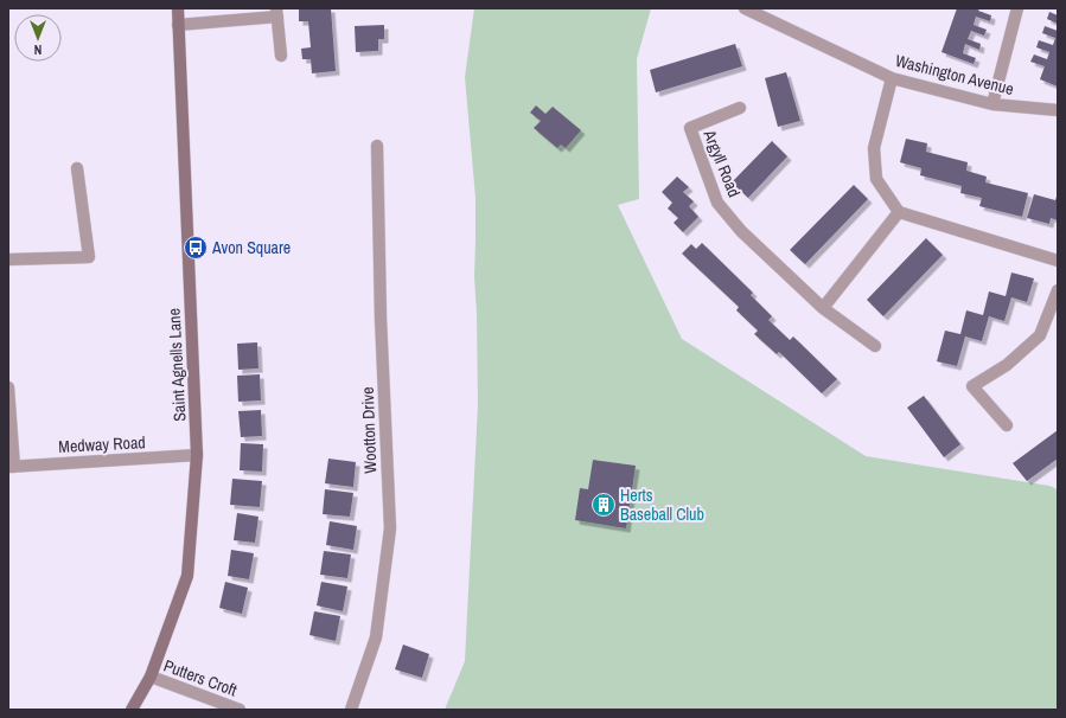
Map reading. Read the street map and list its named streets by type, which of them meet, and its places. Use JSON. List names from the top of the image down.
{
  "streets": {
    "street": [
      "Washington Avenue",
      "Argyll Road",
      "Saint Agnells Lane",
      "Wootton Drive",
      "Medway Road",
      "Putters Croft"
    ]
  },
  "crossings": [
    ["Saint Agnells Lane", "Medway Road"],
    ["Saint Agnells Lane", "Putters Croft"]
  ],
  "places": {
    "bus stop": ["Avon Square"],
    "building": ["Herts Baseball Club"]
  },
  "north": "bottom"
}
